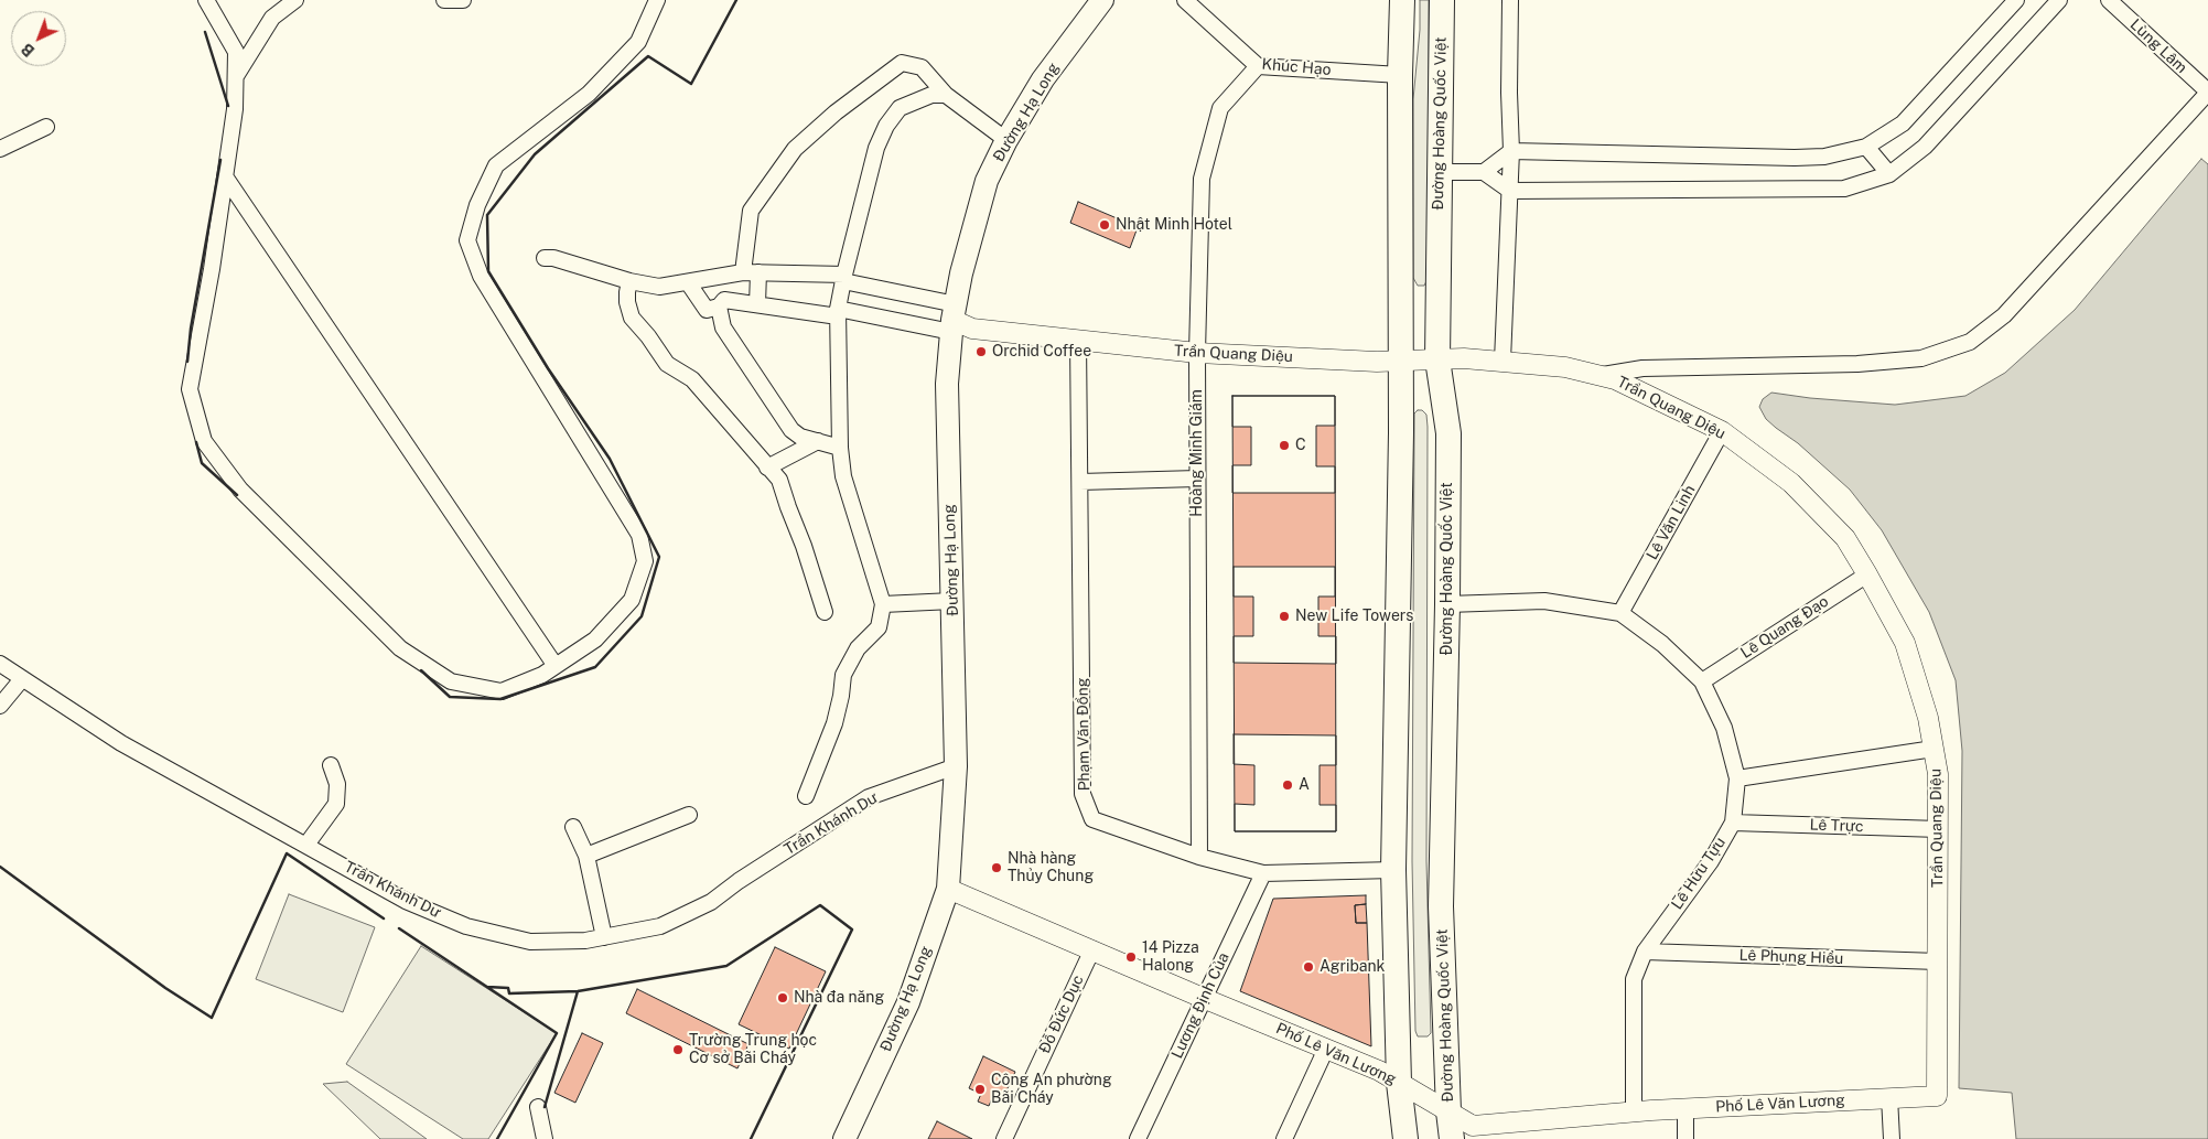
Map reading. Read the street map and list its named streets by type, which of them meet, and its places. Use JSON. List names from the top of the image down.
{
  "streets": {
    "main road": ["Đường Hạ Long", "Đường Hoàng Quốc Việt"],
    "street": [
      "Lùng Lâm",
      "Khúc Hạo",
      "Trần Quang Diệu",
      "Hoàng Minh Giám",
      "Lê Văn Linh",
      "Lê Quang Đạo",
      "Phạm Văn Đồng",
      "Trần Khánh Dư",
      "Lê Trực",
      "Lê Hữu Tựu",
      "Lê Phụng Hiểu",
      "Lương Định Của",
      "Đỗ Đức Dục",
      "Phố Lê Văn Lương"
    ]
  },
  "crossings": [
    ["Khúc Hạo", "Hoàng Minh Giám"],
    ["Đường Hạ Long", "Trần Quang Diệu"],
    ["Đường Hạ Long", "Trần Khánh Dư"],
    ["Đường Hạ Long", "Phố Lê Văn Lương"],
    ["Đường Hoàng Quốc Việt", "Trần Quang Diệu"],
    ["Đường Hoàng Quốc Việt", "Lê Hữu Tựu"],
    ["Đường Hoàng Quốc Việt", "Phố Lê Văn Lương"],
    ["Trần Quang Diệu", "Hoàng Minh Giám"],
    ["Trần Quang Diệu", "Lê Văn Linh"],
    ["Trần Quang Diệu", "Lê Quang Đạo"],
    ["Trần Quang Diệu", "Phạm Văn Đồng"],
    ["Trần Quang Diệu", "Lê Trực"],
    ["Trần Quang Diệu", "Lê Phụng Hiểu"],
    ["Trần Quang Diệu", "Phố Lê Văn Lương"],
    ["Hoàng Minh Giám", "Phạm Văn Đồng"],
    ["Lê Văn Linh", "Lê Hữu Tựu"],
    ["Lê Quang Đạo", "Lê Hữu Tựu"],
    ["Phạm Văn Đồng", "Lương Định Của"],
    ["Lê Trực", "Lê Hữu Tựu"],
    ["Lê Hữu Tựu", "Lê Phụng Hiểu"],
    ["Lê Hữu Tựu", "Phố Lê Văn Lương"],
    ["Lương Định Của", "Phố Lê Văn Lương"],
    ["Đỗ Đức Dục", "Phố Lê Văn Lương"]
  ],
  "places": [
    "Nhật Minh Hotel",
    "Orchid Coffee",
    "C",
    "New Life Towers",
    "A",
    "Nhà hàng Thủy Chung",
    "14 Pizza Halong",
    "Agribank",
    "Nhà đa năng",
    "Trường Trung học Cơ sở Bãi Cháy",
    "Công An phường Bãi Cháy"
  ],
  "north": "bottom left"
}
